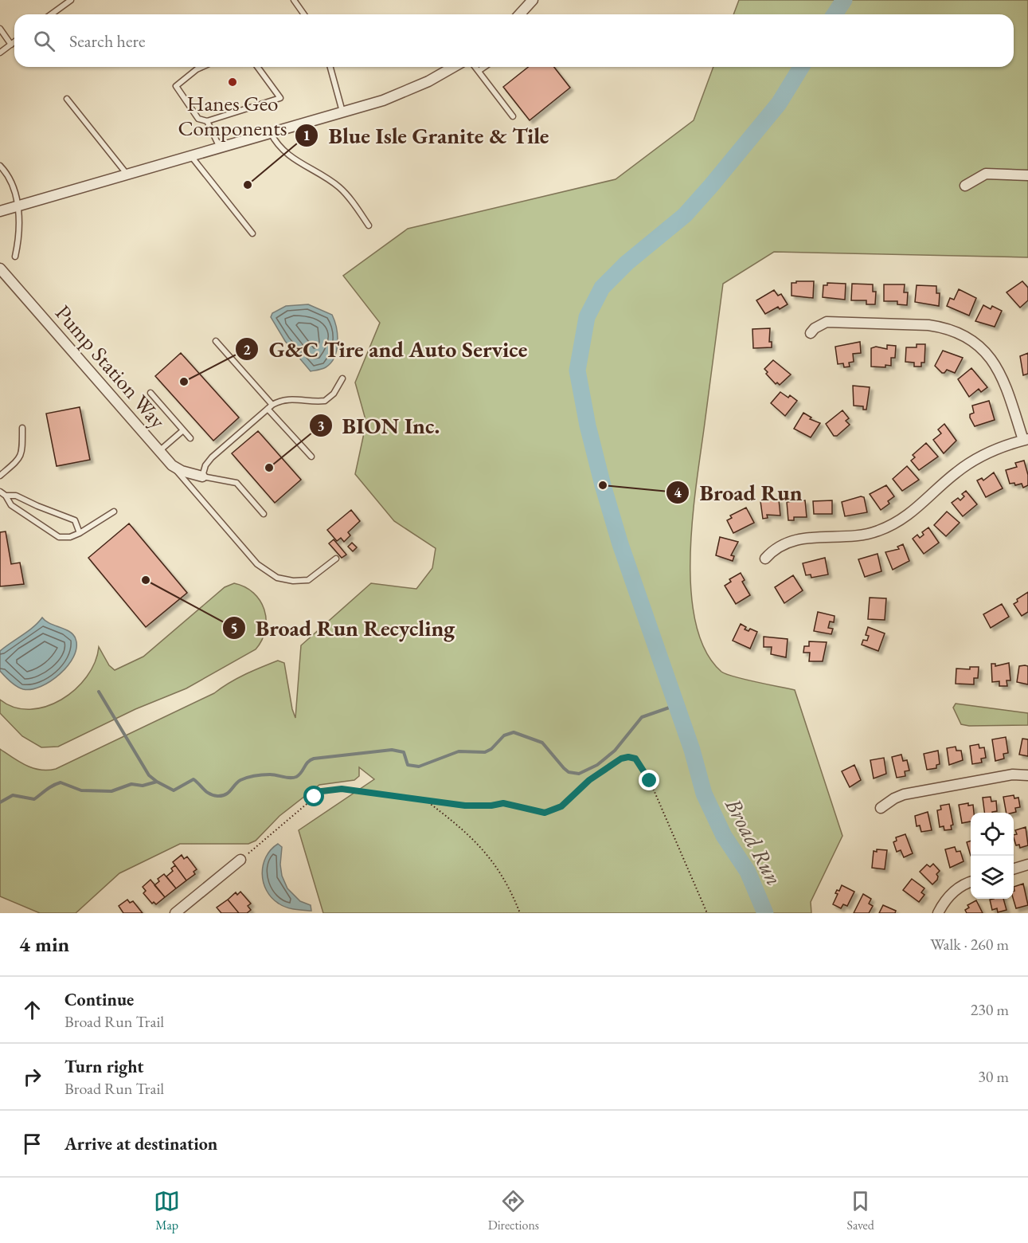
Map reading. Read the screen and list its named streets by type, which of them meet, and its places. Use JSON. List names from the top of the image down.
{
  "streets": {
    "street": ["Pump Station Way"]
  },
  "water": ["Broad Run"],
  "places": [
    "Hanes Geo Components",
    "Blue Isle Granite & Tile",
    "G&C Tire and Auto Service",
    "BION Inc.",
    "Broad Run",
    "Broad Run Recycling"
  ],
  "page": {
    "search": "Search here",
    "heading": ["4 min", "Walk · 260 m"],
    "list": [
      ["Continue", "Broad Run Trail", "230 m"],
      ["Turn right", "Broad Run Trail", "30 m"],
      "Arrive at destination"
    ],
    "nav": ["Map", "Directions", "Saved"]
  }
}
